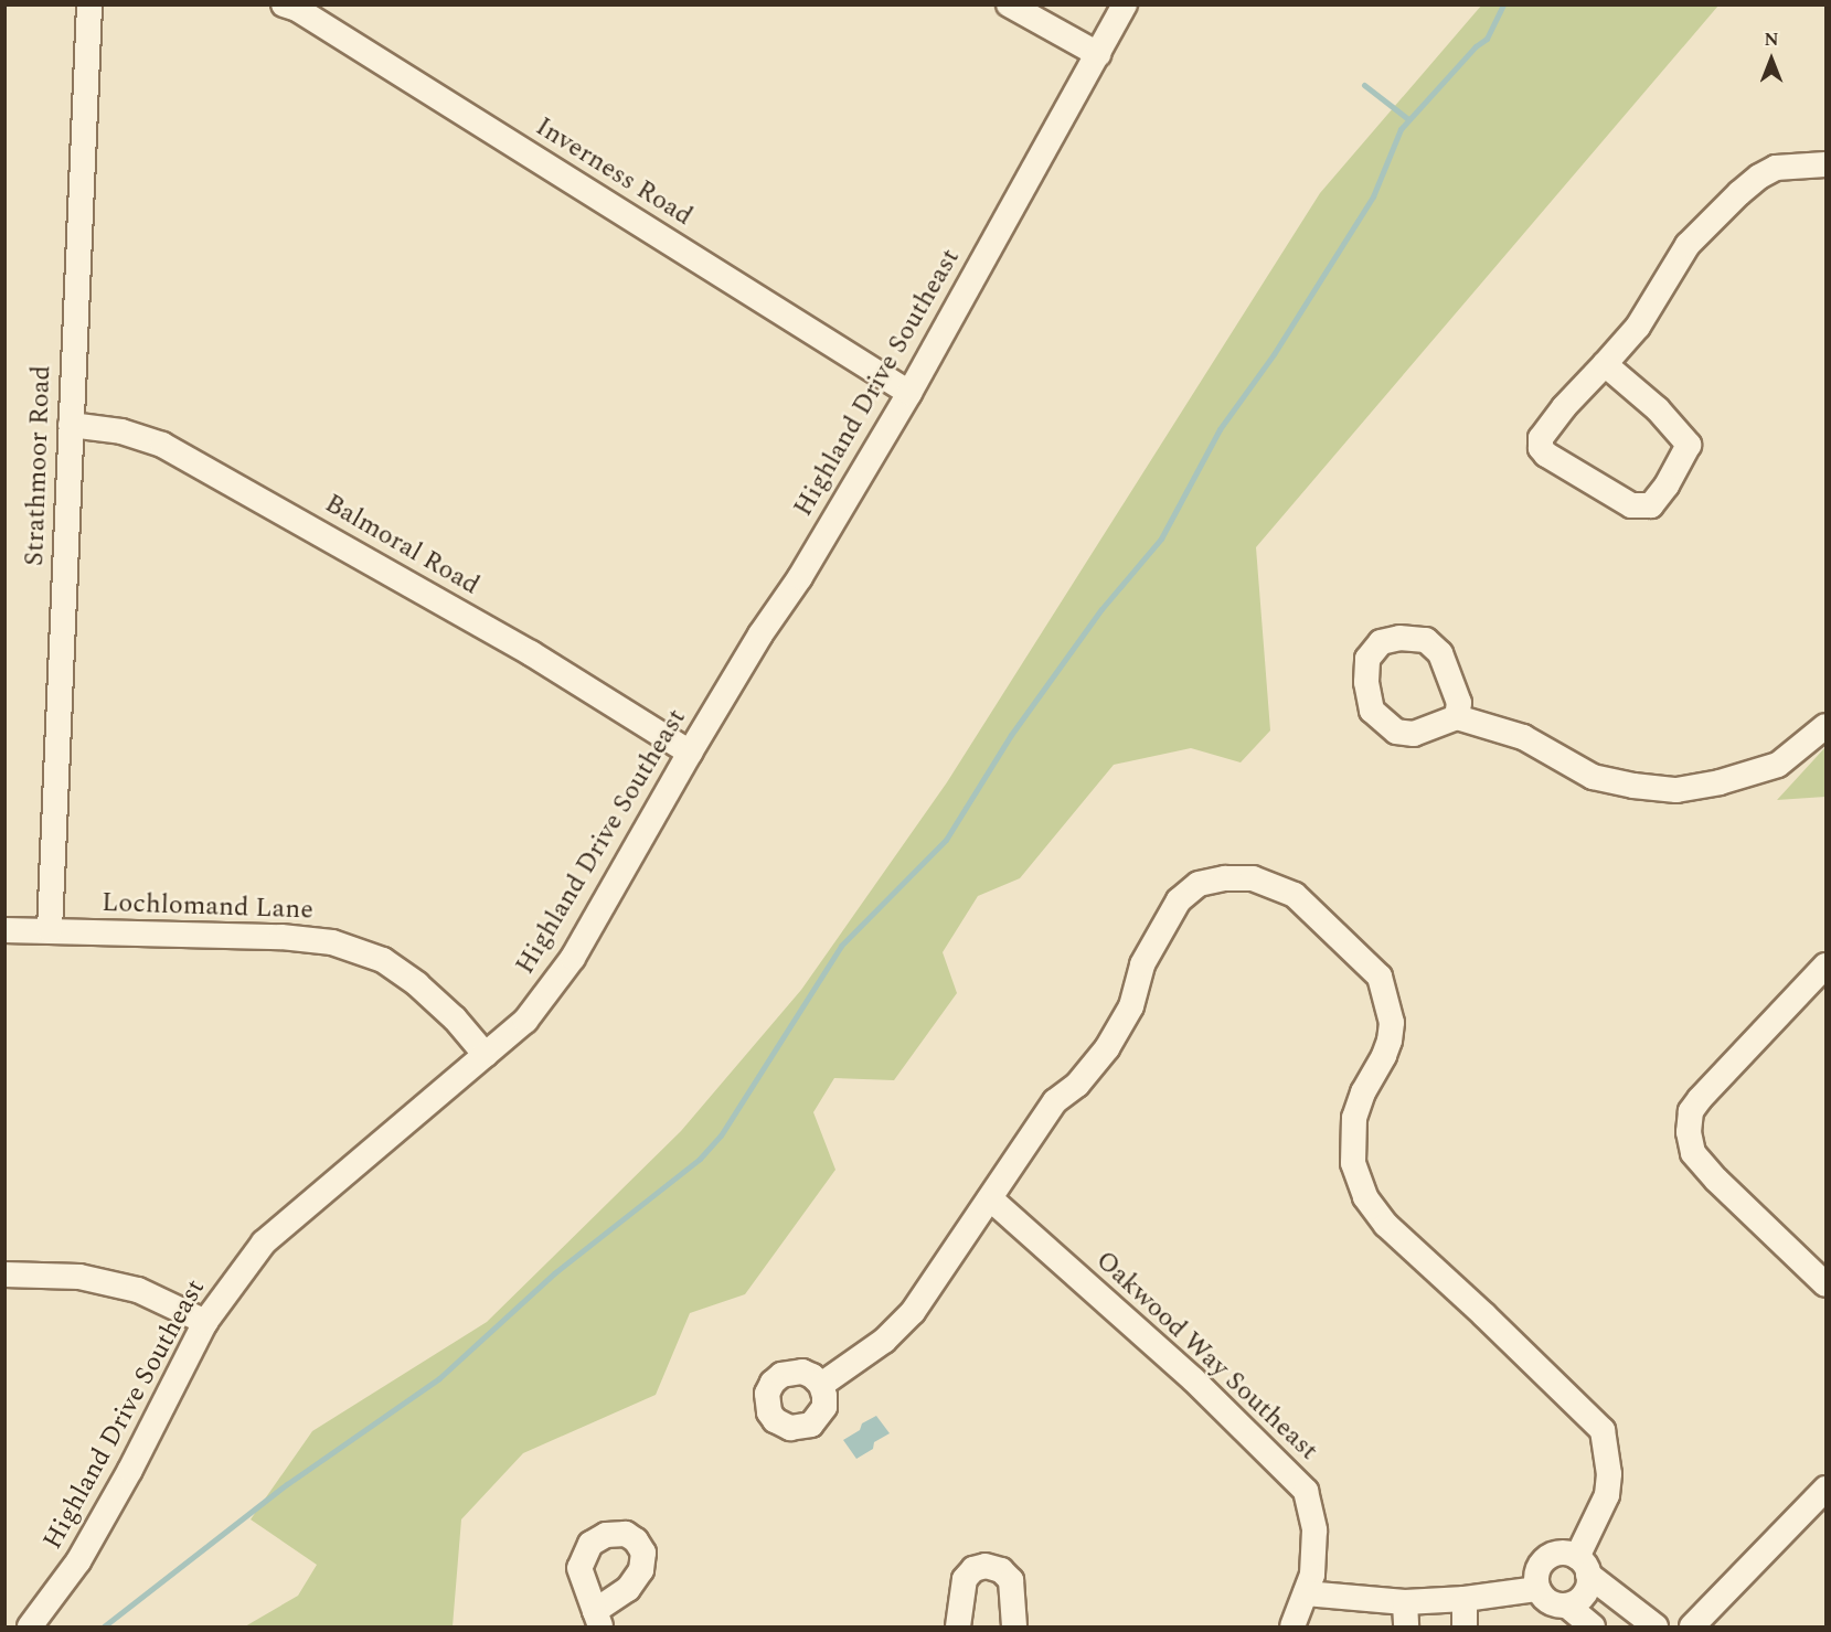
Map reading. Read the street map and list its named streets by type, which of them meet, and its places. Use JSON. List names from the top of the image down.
{
  "streets": {
    "street": [
      "Inverness Road",
      "Highland Drive Southeast",
      "Strathmoor Road",
      "Balmoral Road",
      "Lochlomand Lane",
      "Oakwood Way Southeast"
    ]
  },
  "crossings": [
    ["Inverness Road", "Highland Drive Southeast"],
    ["Highland Drive Southeast", "Balmoral Road"],
    ["Highland Drive Southeast", "Lochlomand Lane"],
    ["Strathmoor Road", "Balmoral Road"],
    ["Strathmoor Road", "Lochlomand Lane"]
  ],
  "north": "top"
}
